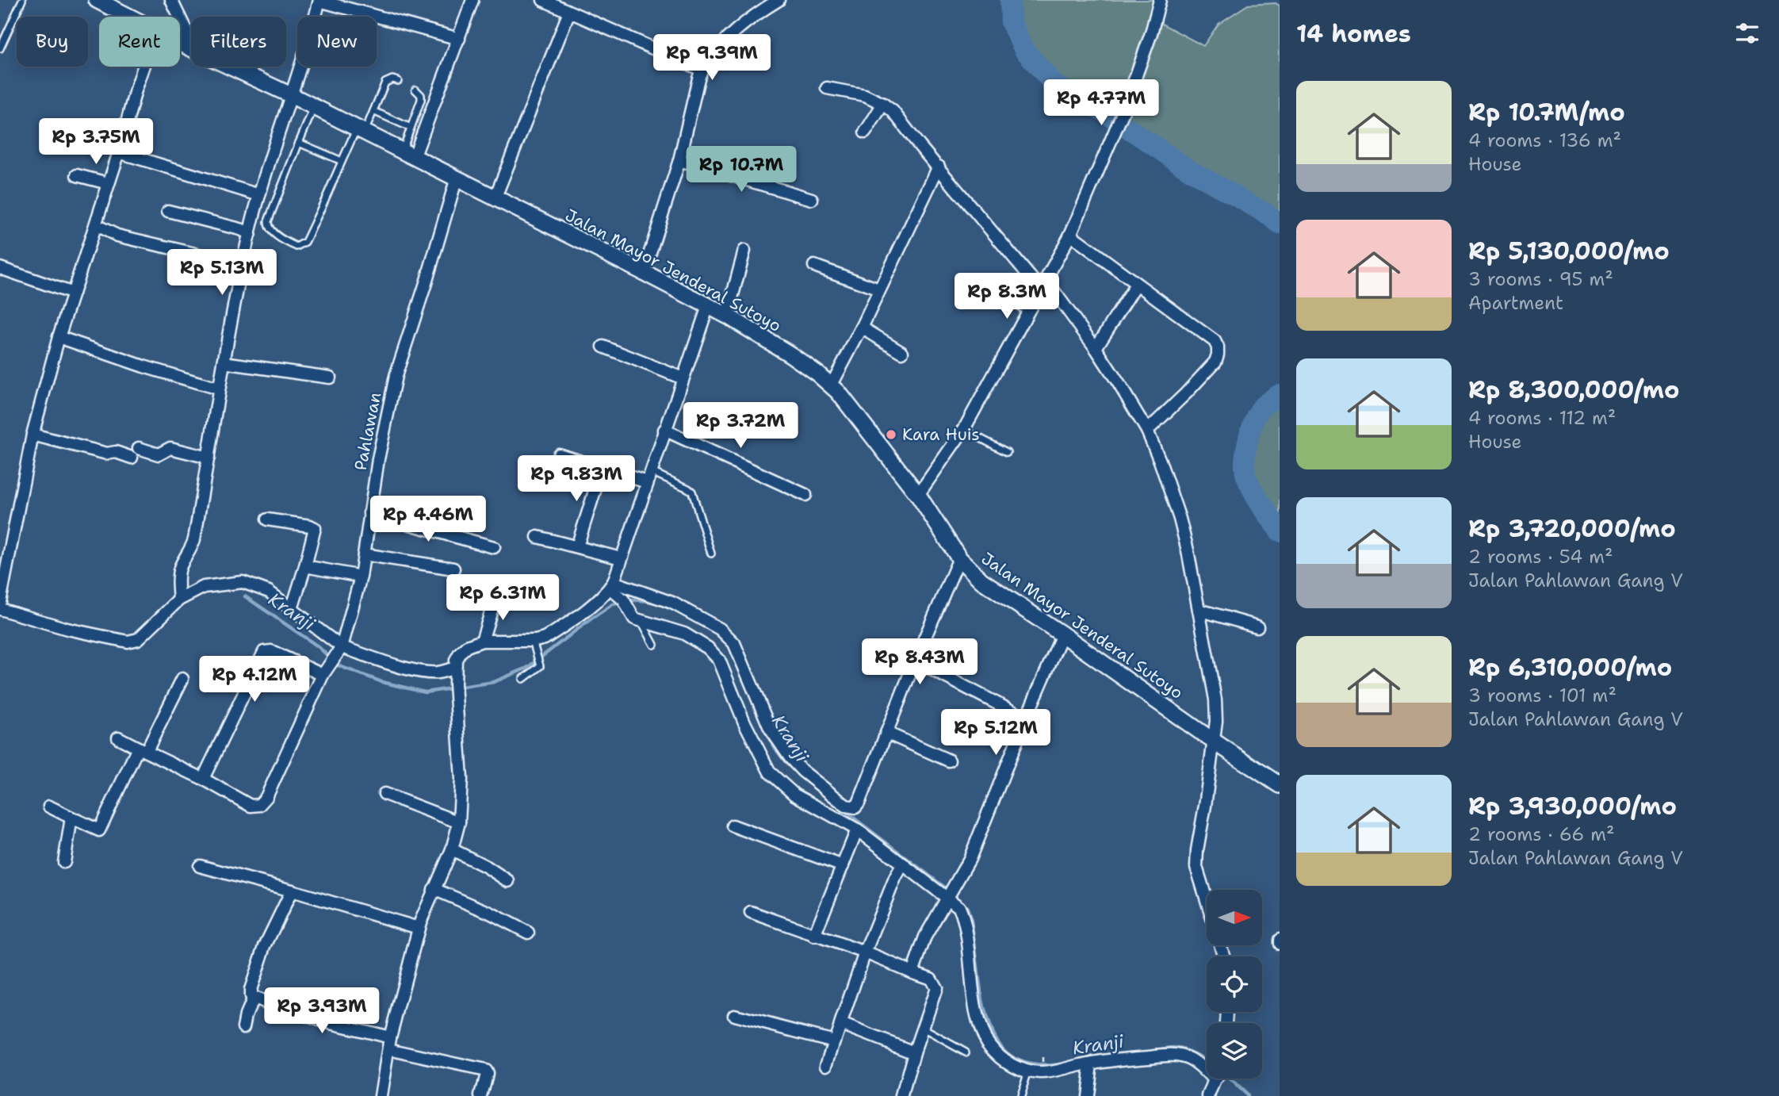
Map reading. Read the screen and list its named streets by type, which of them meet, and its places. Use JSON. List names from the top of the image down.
{
  "streets": {
    "main road": ["Jalan Mayor Jenderal Sutoyo"],
    "street": ["Pahlawan"]
  },
  "crossings": [
    ["Jalan Mayor Jenderal Sutoyo", "Pahlawan"]
  ],
  "water": ["Kranji"],
  "places": ["Kara Huis"],
  "north": "right",
  "page": {
    "heading": "14 homes",
    "chip": [
      "Buy",
      "Rent",
      "Filters",
      "New"
    ],
    "price": [
      "Rp 9.39M",
      "Rp 4.77M",
      "Rp 3.75M",
      "Rp 10.7M",
      "Rp 5.13M",
      "Rp 8.3M",
      "Rp 3.72M",
      "Rp 9.83M",
      "Rp 4.46M",
      "Rp 6.31M",
      "Rp 8.43M",
      "Rp 4.12M",
      "Rp 5.12M",
      "Rp 3.93M"
    ],
    "list": [
      {
        "name": "Rp 10.7M/mo",
        "note": "4 rooms · 136 m² · House"
      },
      {
        "name": "Rp 5,130,000/mo",
        "note": "3 rooms · 95 m² · Apartment"
      },
      {
        "name": "Rp 8,300,000/mo",
        "note": "4 rooms · 112 m² · House"
      },
      {
        "name": "Rp 3,720,000/mo",
        "note": "2 rooms · 54 m² · Jalan Pahlawan Gang V"
      },
      {
        "name": "Rp 6,310,000/mo",
        "note": "3 rooms · 101 m² · Jalan Pahlawan Gang V"
      },
      {
        "name": "Rp 3,930,000/mo",
        "note": "2 rooms · 66 m² · Jalan Pahlawan Gang V"
      }
    ]
  }
}
